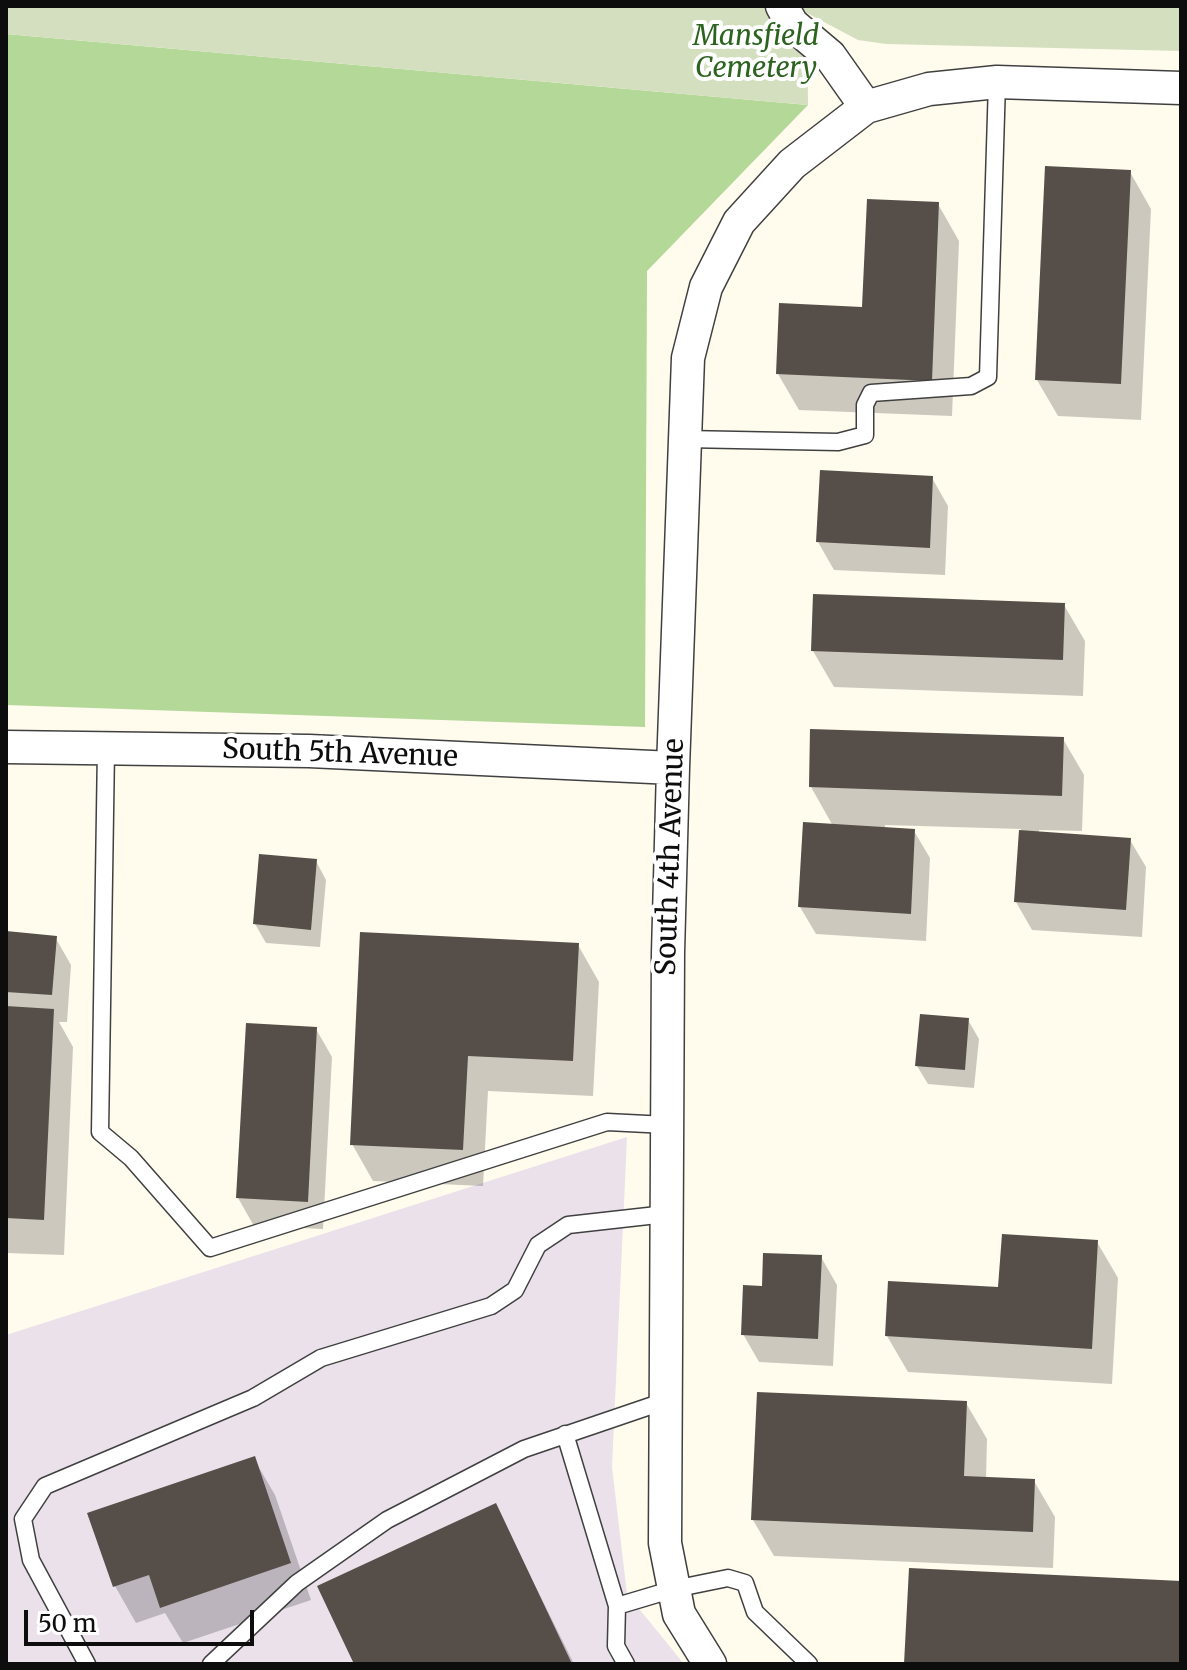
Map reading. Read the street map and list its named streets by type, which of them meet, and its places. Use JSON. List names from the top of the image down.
{
  "streets": {
    "street": ["South 5th Avenue", "South 4th Avenue"]
  },
  "crossings": [
    ["South 5th Avenue", "South 4th Avenue"]
  ],
  "parks": ["Mansfield Cemetery"],
  "scale_bar": "50 m"
}
